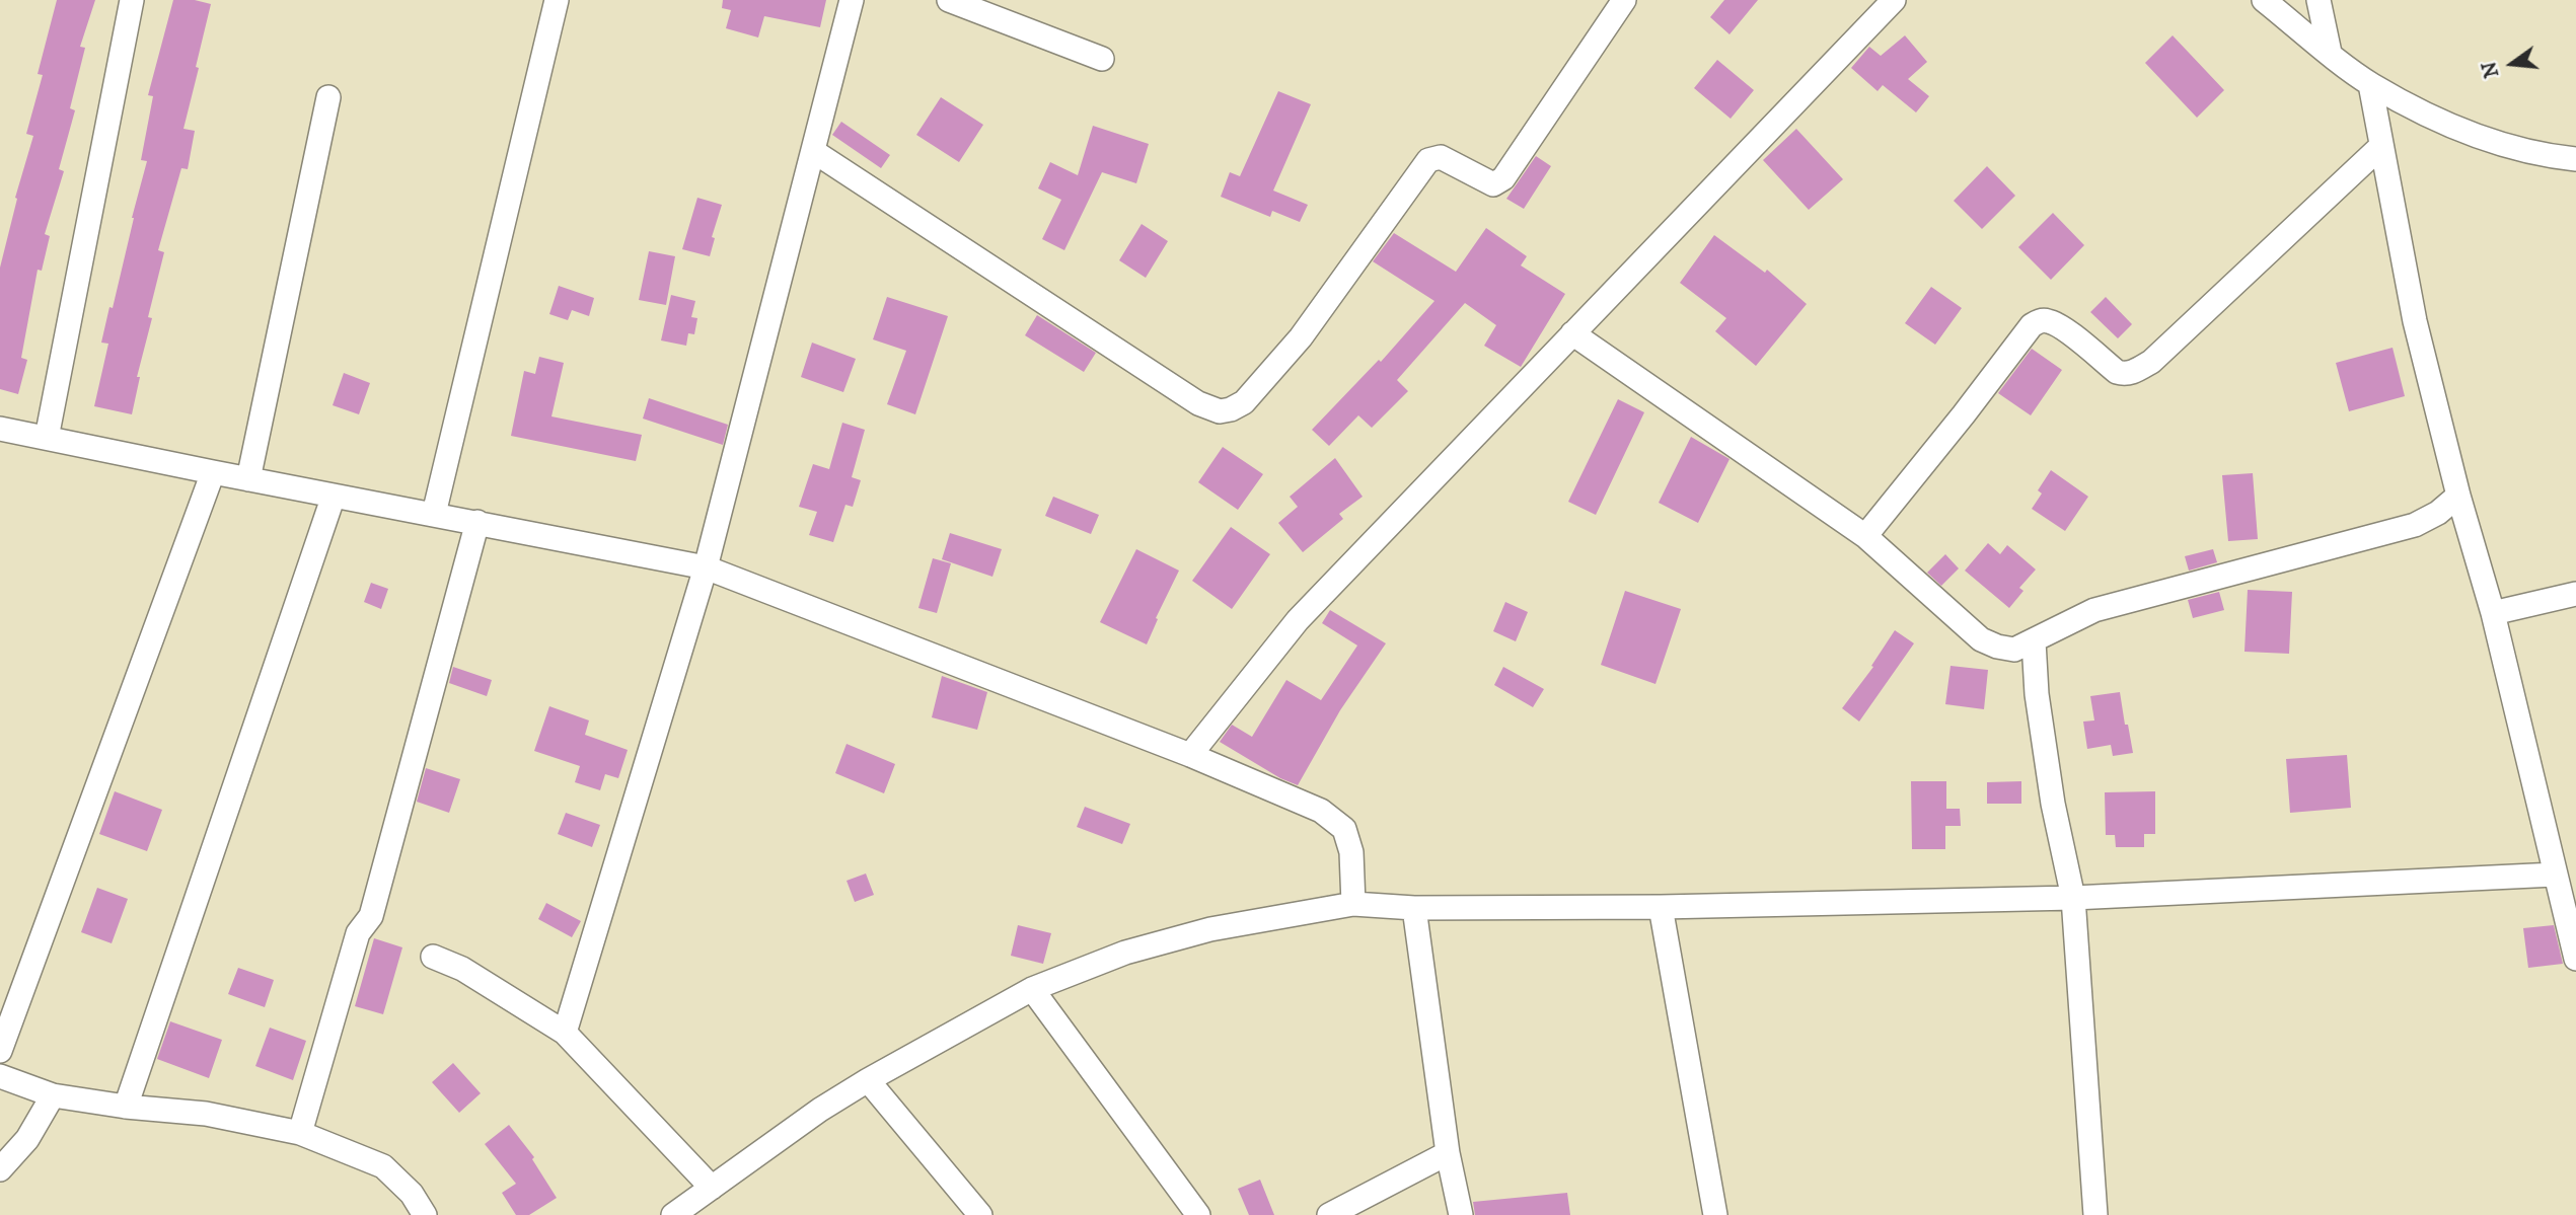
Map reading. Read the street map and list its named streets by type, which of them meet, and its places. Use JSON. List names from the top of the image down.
{
  "north": "left"
}
